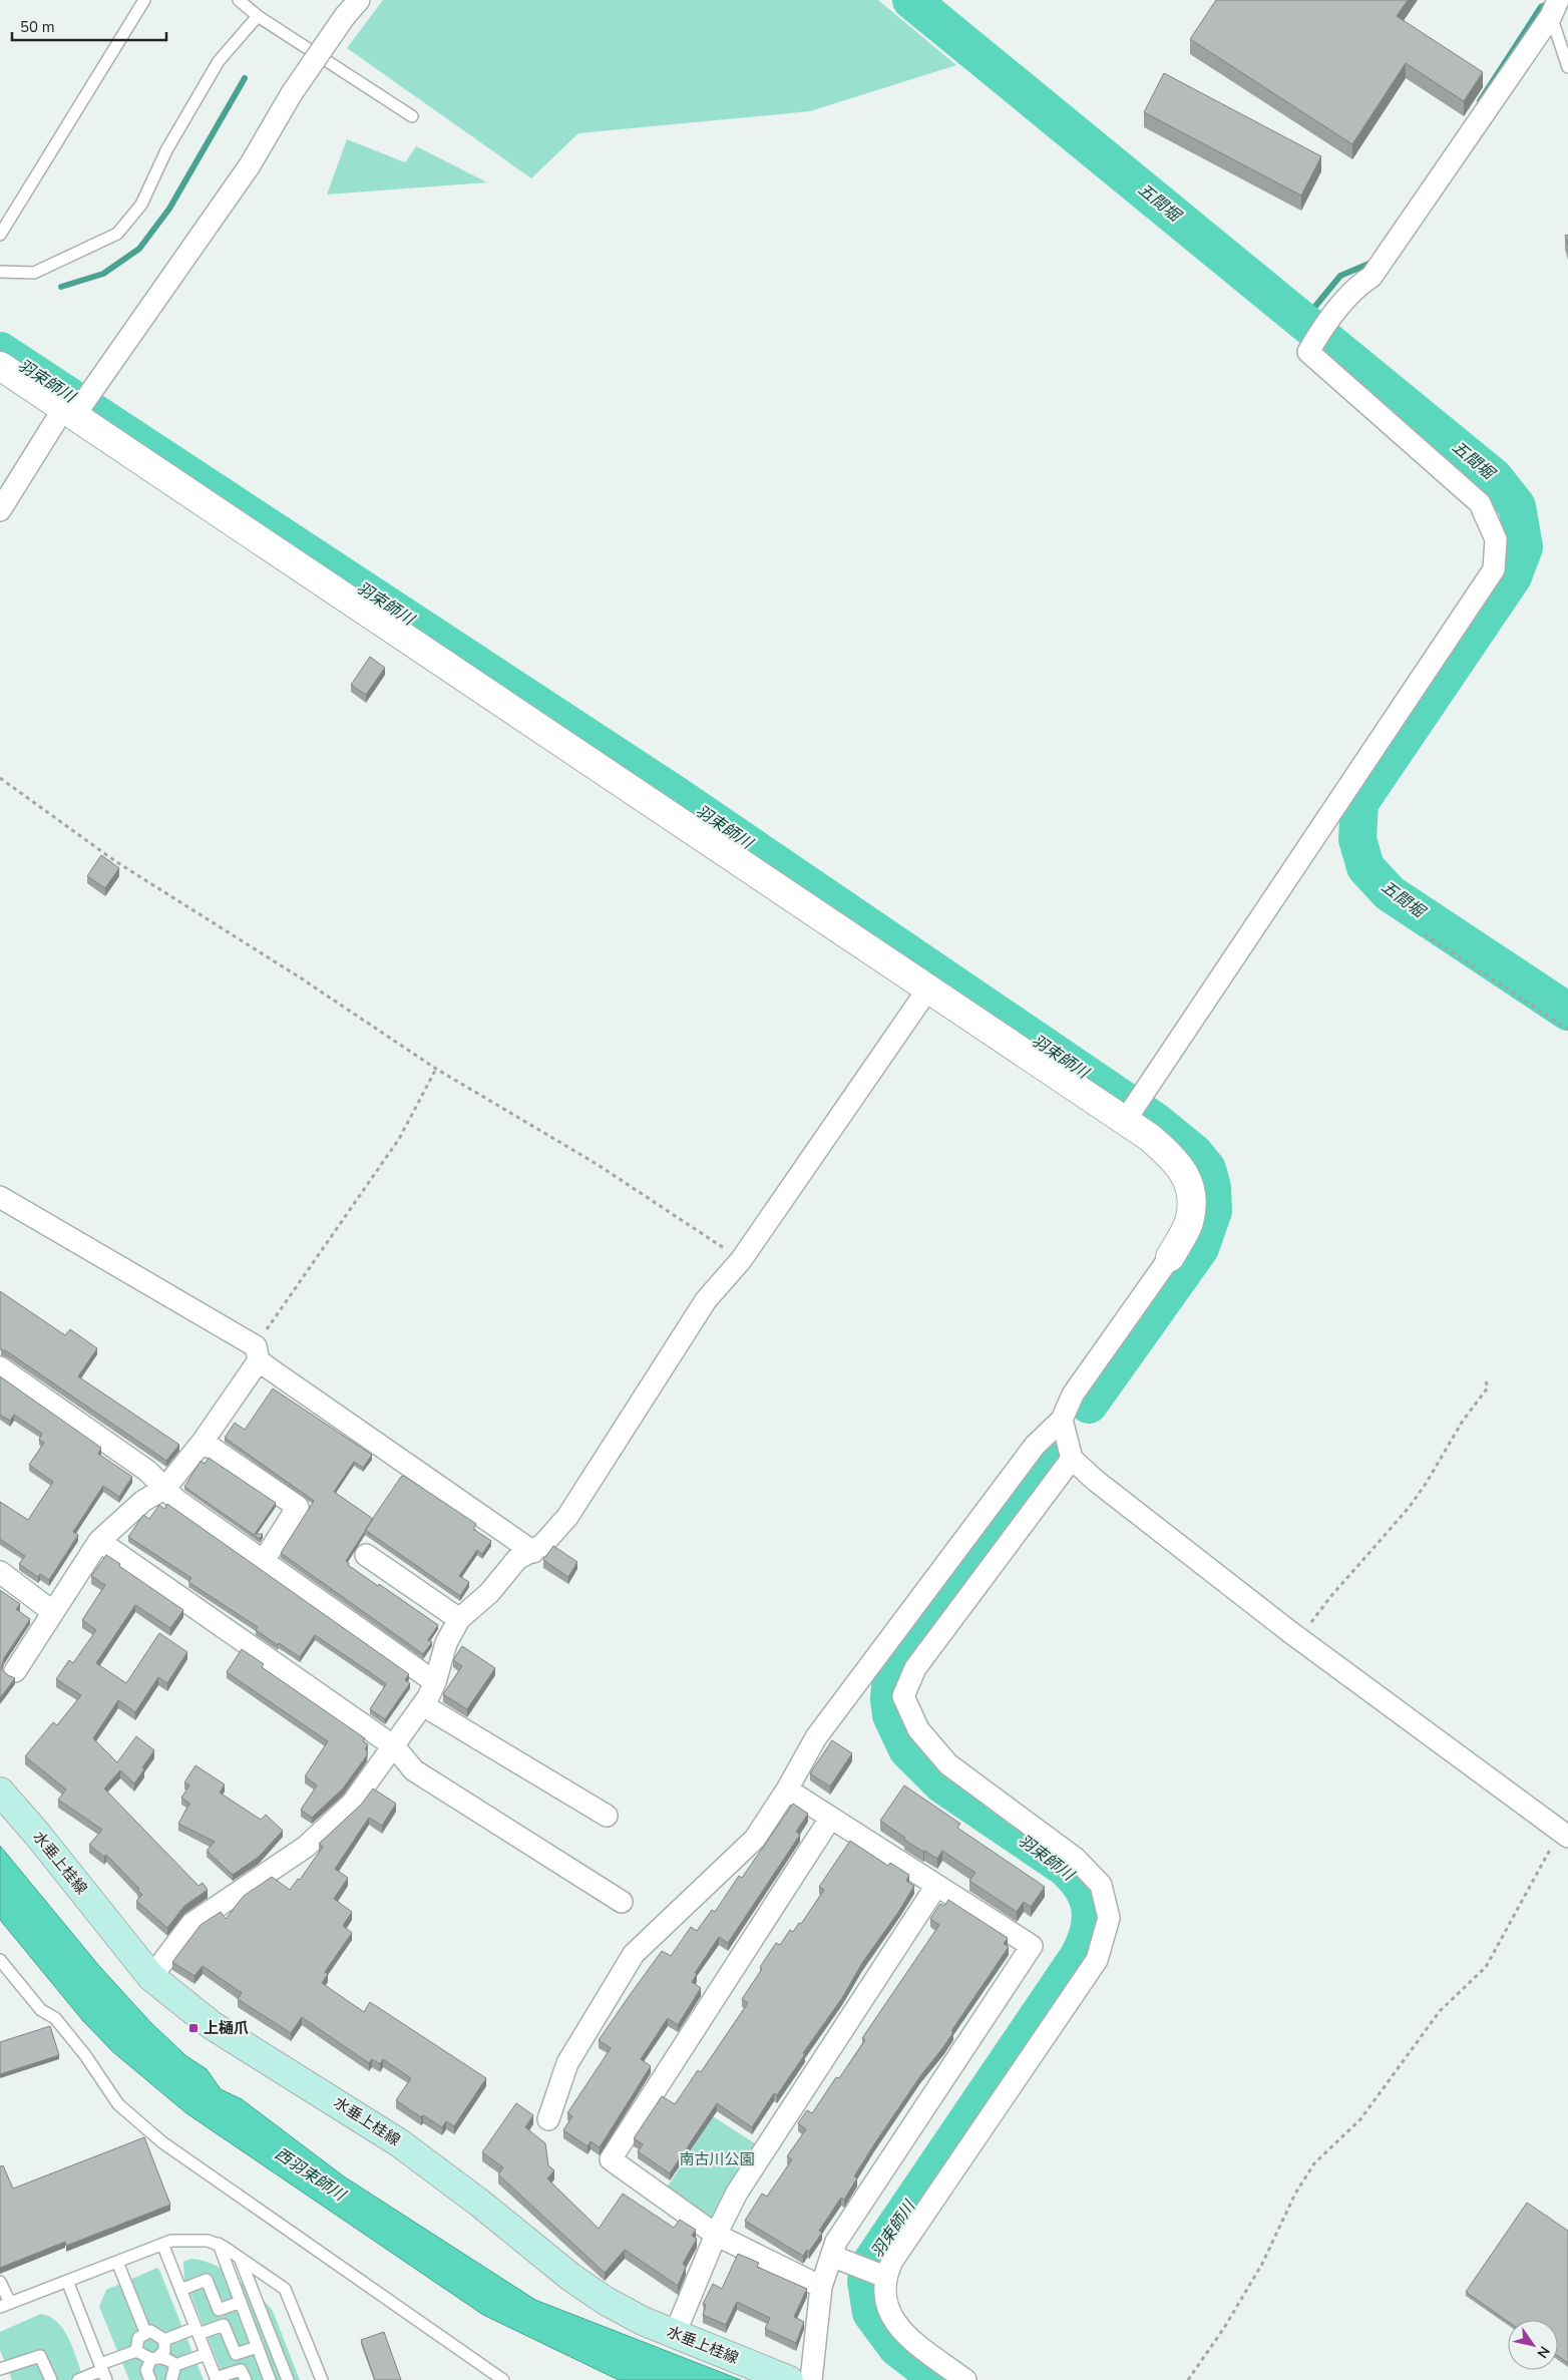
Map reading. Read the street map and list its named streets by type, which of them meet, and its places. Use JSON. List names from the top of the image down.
{
  "streets": {
    "main road": ["水垂上桂線"]
  },
  "water": ["五間堀", "羽束師川", "西羽束師川"],
  "parks": ["南古川公園"],
  "places": {
    "transit": ["上樋爪"]
  },
  "scale_bar": "50 m",
  "north": "bottom right"
}
